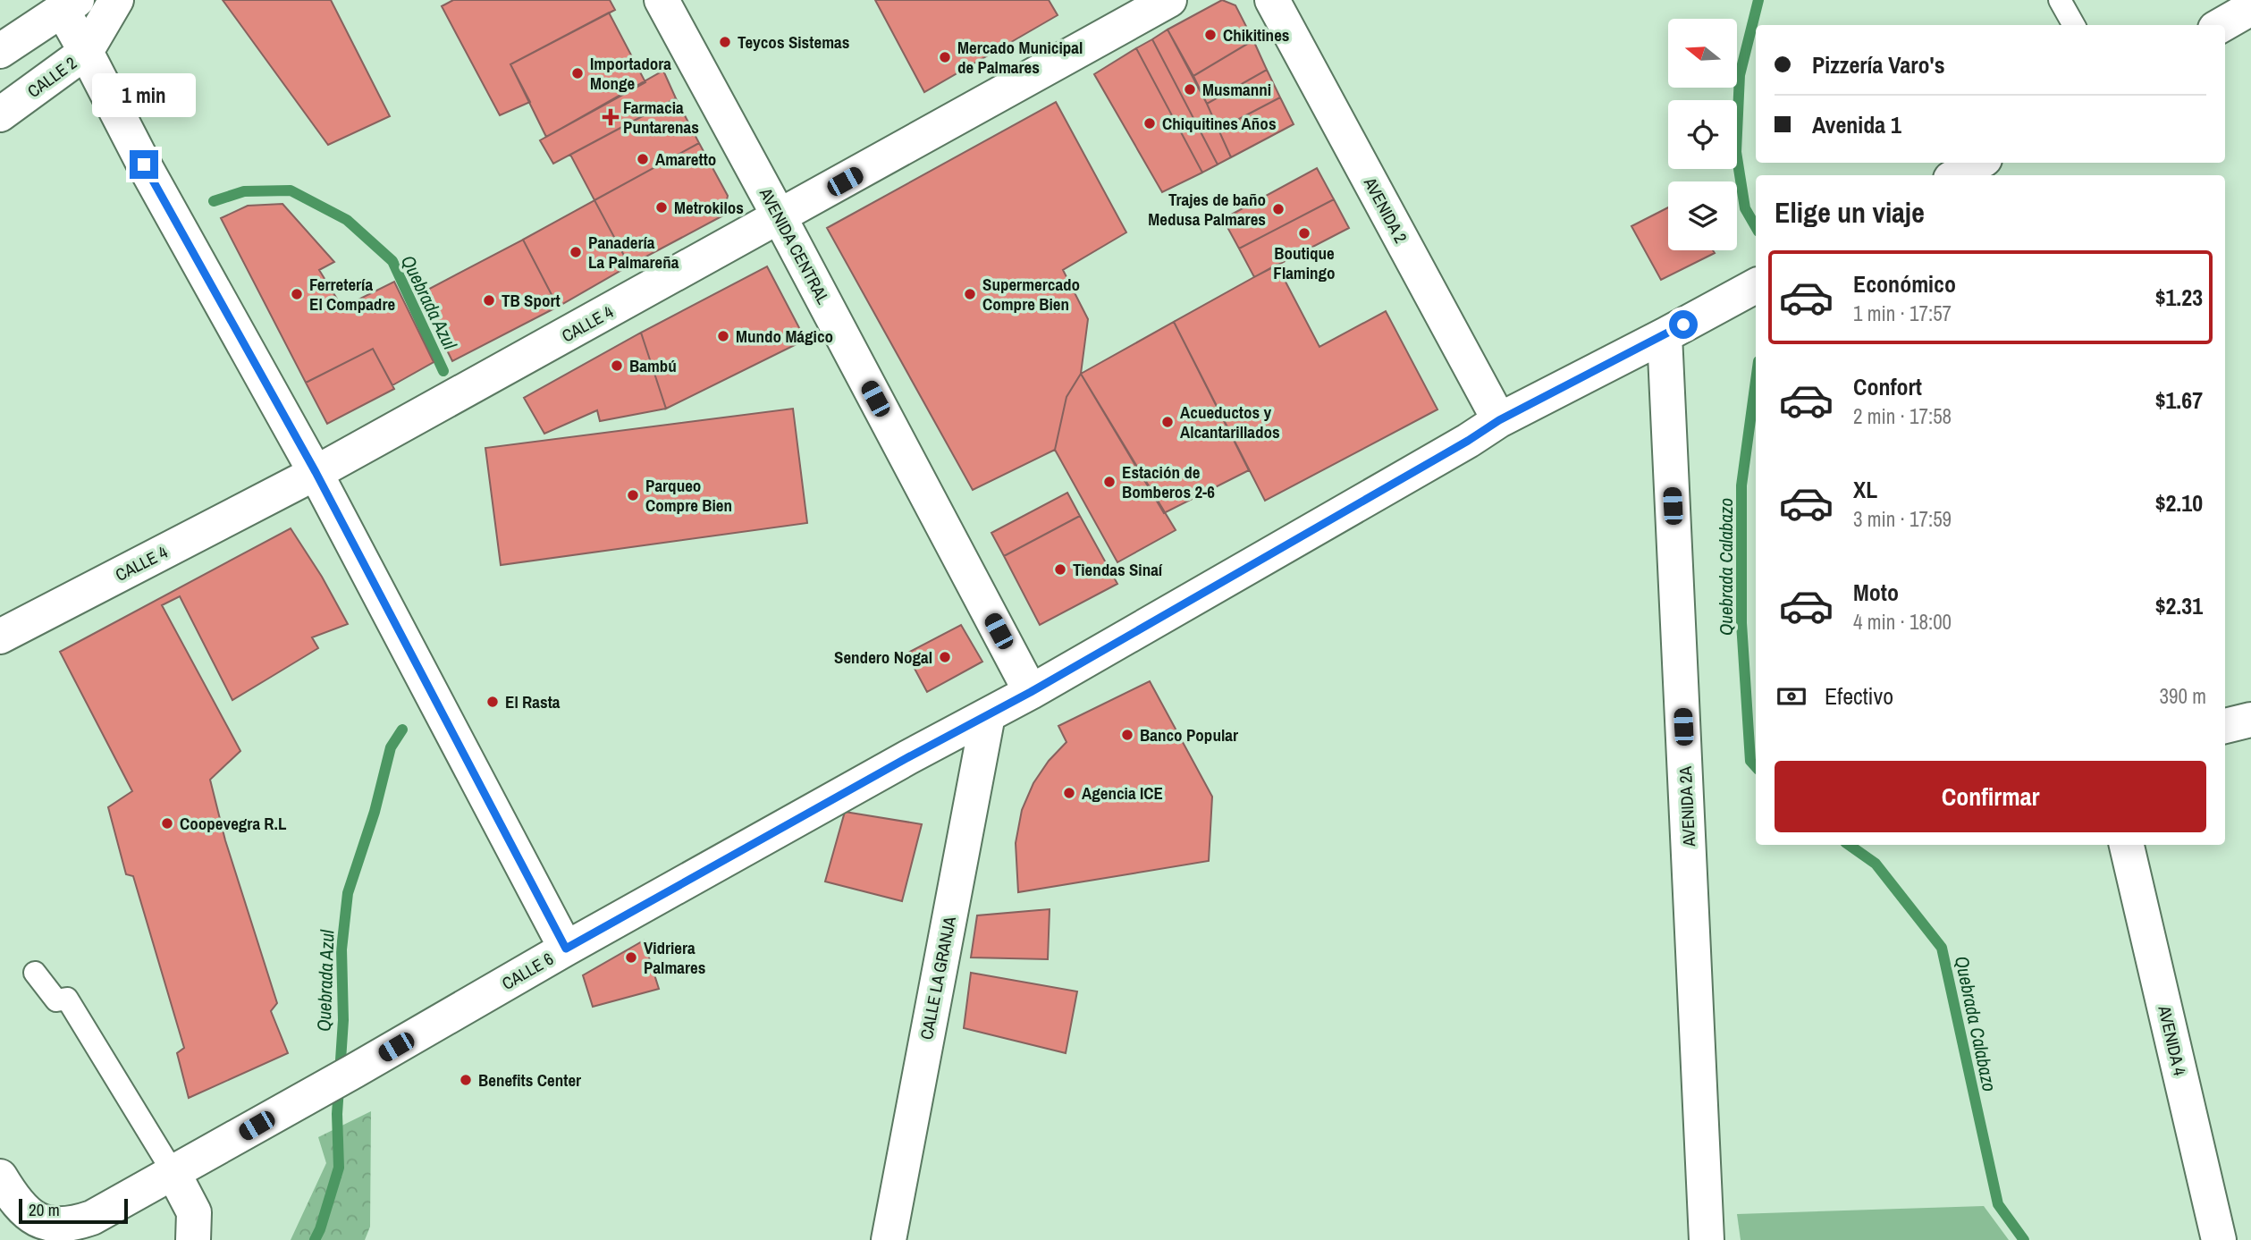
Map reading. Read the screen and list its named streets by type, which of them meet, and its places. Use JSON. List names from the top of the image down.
{
  "streets": {
    "street": [
      "CALLE 2",
      "AVENIDA 2",
      "AVENIDA CENTRAL",
      "CALLE 4",
      "AVENIDA 2A",
      "CALLE 6",
      "CALLE LA GRANJA",
      "AVENIDA 4"
    ]
  },
  "crossings": [
    ["AVENIDA 2", "CALLE 6"],
    ["AVENIDA CENTRAL", "CALLE 4"],
    ["AVENIDA CENTRAL", "CALLE 6"],
    ["AVENIDA 2A", "CALLE 6"],
    ["CALLE 6", "CALLE LA GRANJA"]
  ],
  "water": ["Quebrada Azul", "Quebrada Calabazo"],
  "places": {
    "other": [
      "Chikitines",
      "Teycos Sistemas",
      "Mercado Municipal de Palmares",
      "Importadora Monge",
      "Musmanni",
      "Chiquitines Años",
      "Amaretto",
      "Metrokilos",
      "Trajes de baño Medusa Palmares",
      "Boutique Flamingo",
      "Panadería La Palmareña",
      "Ferretería El Compadre",
      "Supermercado Compre Bien",
      "TB Sport",
      "Mundo Mágico",
      "Bambú",
      "Acueductos y Alcantarillados",
      "Estación de Bomberos 2-6",
      "Parqueo Compre Bien",
      "Tiendas Sinaí",
      "Sendero Nogal",
      "El Rasta",
      "Banco Popular",
      "Agencia ICE",
      "Coopevegra R.L",
      "Vidriera Palmares",
      "Benefits Center"
    ],
    "health": ["Farmacia Puntarenas"]
  },
  "scale_bar": "20 m",
  "north": "left",
  "page": {
    "banner": ["Pizzería Varo's", "Avenida 1"],
    "bubble": "1 min",
    "heading": "Elige un viaje",
    "list": [
      {
        "name": "Económico",
        "note": "1 min · 17:57",
        "value": "$1.23"
      },
      {
        "name": "Confort",
        "note": "2 min · 17:58",
        "value": "$1.67"
      },
      {
        "name": "XL",
        "note": "3 min · 17:59",
        "value": "$2.10"
      },
      {
        "name": "Moto",
        "note": "4 min · 18:00",
        "value": "$2.31"
      }
    ],
    "pay": ["Efectivo", "390 m"],
    "buttons": "Confirmar",
    "scale": "20 m"
  }
}
